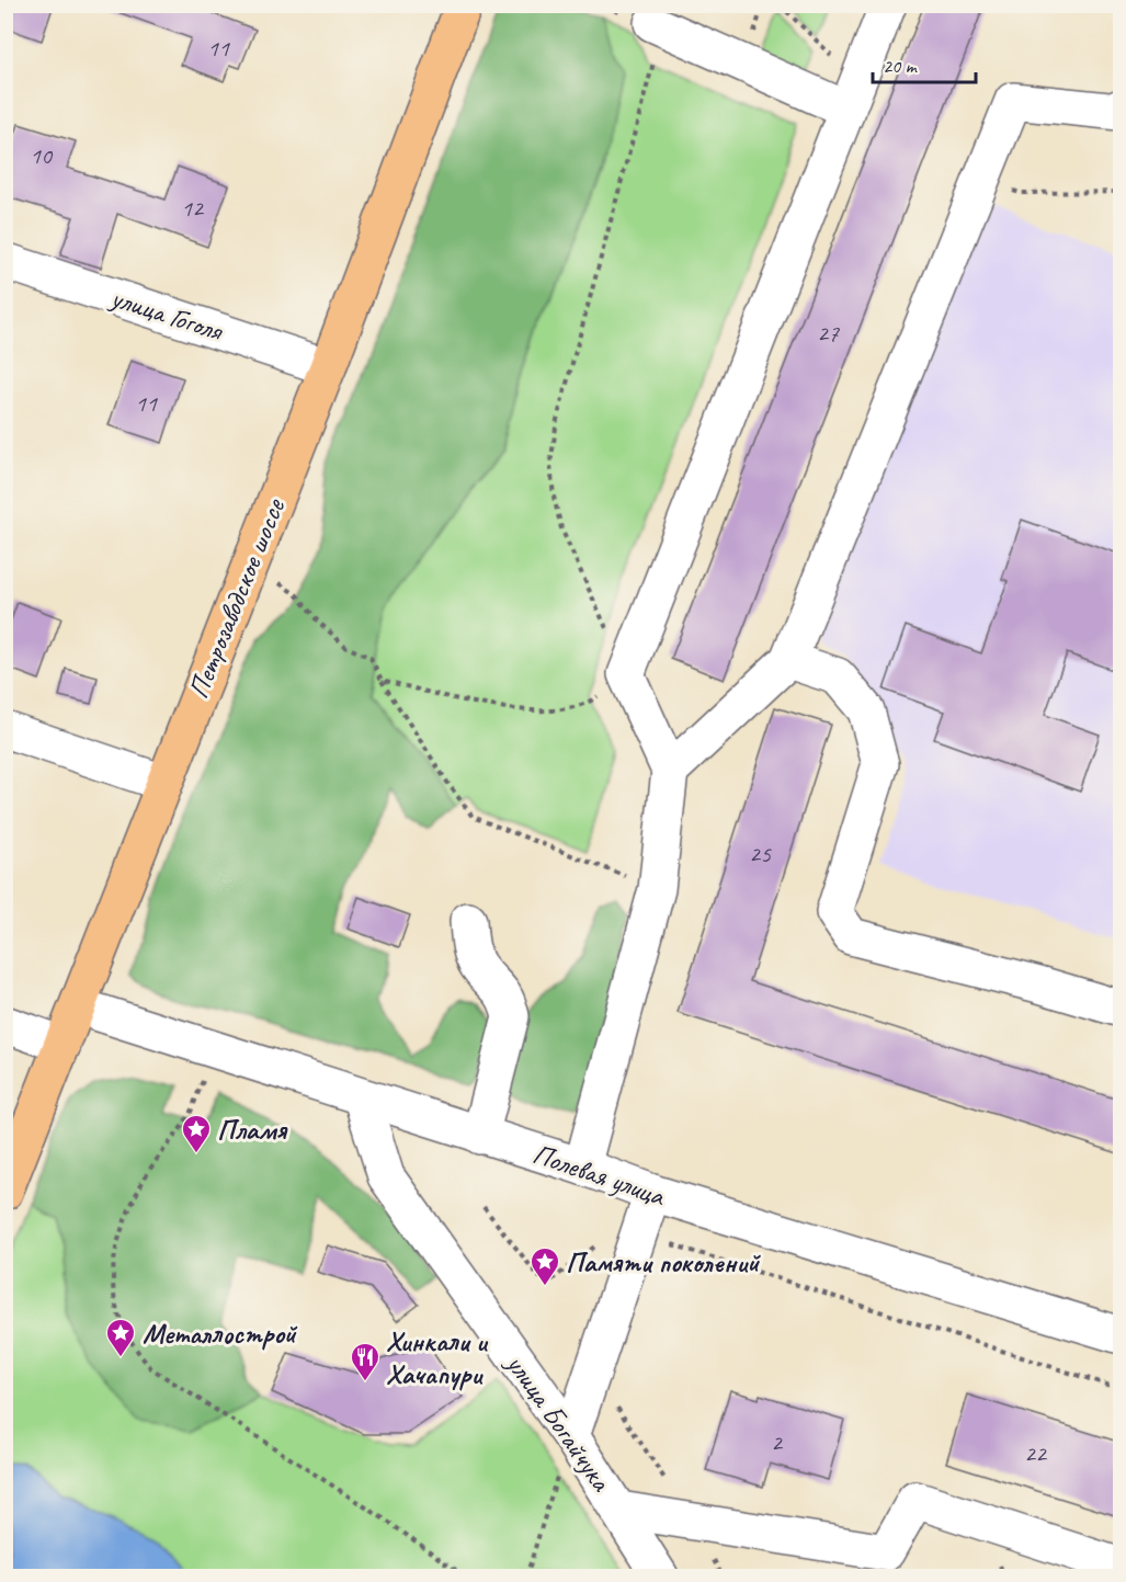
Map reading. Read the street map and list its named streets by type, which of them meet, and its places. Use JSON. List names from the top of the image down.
{
  "streets": {
    "main road": ["Петрозаводское шоссе"],
    "street": ["улица Гоголя", "Полевая улица", "улица Богайчука"]
  },
  "crossings": [
    ["улица Гоголя", "Петрозаводское шоссе"],
    ["Петрозаводское шоссе", "Полевая улица"],
    ["Полевая улица", "улица Богайчука"]
  ],
  "places": {
    "place": ["Пламя", "Памяти поколений", "Металлострой"],
    "restaurant": ["Хинкали и Хачапури"]
  },
  "house_numbers": [
    "11",
    "10",
    "12",
    "27",
    "11",
    "25",
    "2",
    "22"
  ],
  "scale_bar": "20 m"
}
